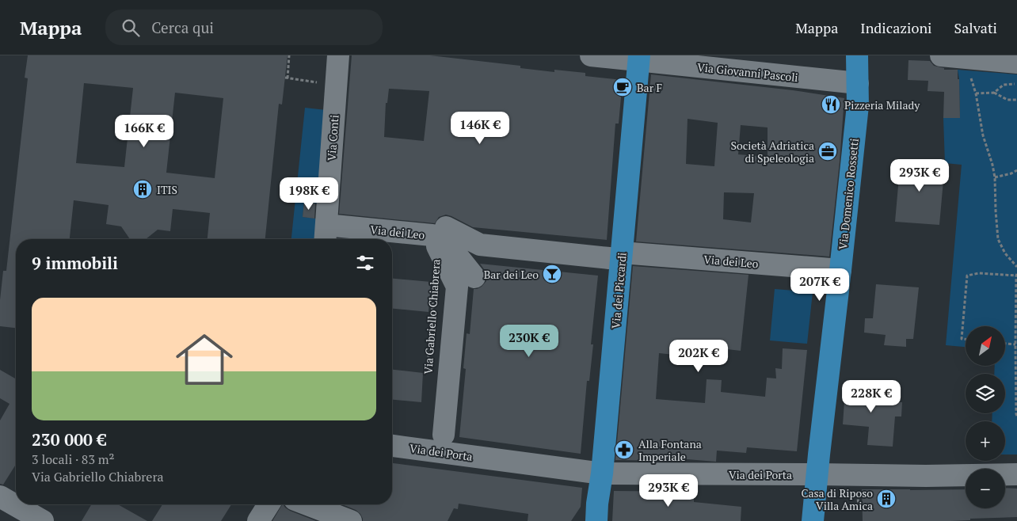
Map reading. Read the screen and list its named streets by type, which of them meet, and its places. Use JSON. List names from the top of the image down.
{
  "streets": {
    "main road": ["Via Domenico Rossetti", "Via dei Piccardi"],
    "street": [
      "Via Giovanni Pascoli",
      "Via Conti",
      "Via dei Leo",
      "Via Gabriello Chiabrera",
      "Via dei Porta"
    ]
  },
  "crossings": [
    ["Via Giovanni Pascoli", "Via Domenico Rossetti"],
    ["Via Giovanni Pascoli", "Via dei Piccardi"],
    ["Via Conti", "Via dei Leo"],
    ["Via Domenico Rossetti", "Via dei Leo"],
    ["Via Domenico Rossetti", "Via dei Porta"],
    ["Via dei Leo", "Via dei Piccardi"],
    ["Via dei Piccardi", "Via dei Porta"],
    ["Via Gabriello Chiabrera", "Via dei Porta"]
  ],
  "places": {
    "cafe": ["Bar F"],
    "restaurant": ["Pizzeria Milady"],
    "office": ["Società Adriatica di Speleologia"],
    "building": ["ITIS", "Casa di Riposo Villa Amica"],
    "bar": ["Bar dei Leo"],
    "pharmacy": ["Alla Fontana Imperiale"]
  },
  "north": "top right",
  "page": {
    "header": "Mappa",
    "search": "Cerca qui",
    "nav": ["Mappa", "Indicazioni", "Salvati"],
    "price": [
      "146K €",
      "166K €",
      "293K €",
      "198K €",
      "207K €",
      "230K €",
      "202K €",
      "228K €",
      "293K €"
    ],
    "heading": "9 immobili",
    "list": [
      {
        "name": "230 000 €",
        "note": "3 locali · 83 m² · Via Gabriello Chiabrera"
      }
    ],
    "map_buttons": ["+", "−"]
  }
}
